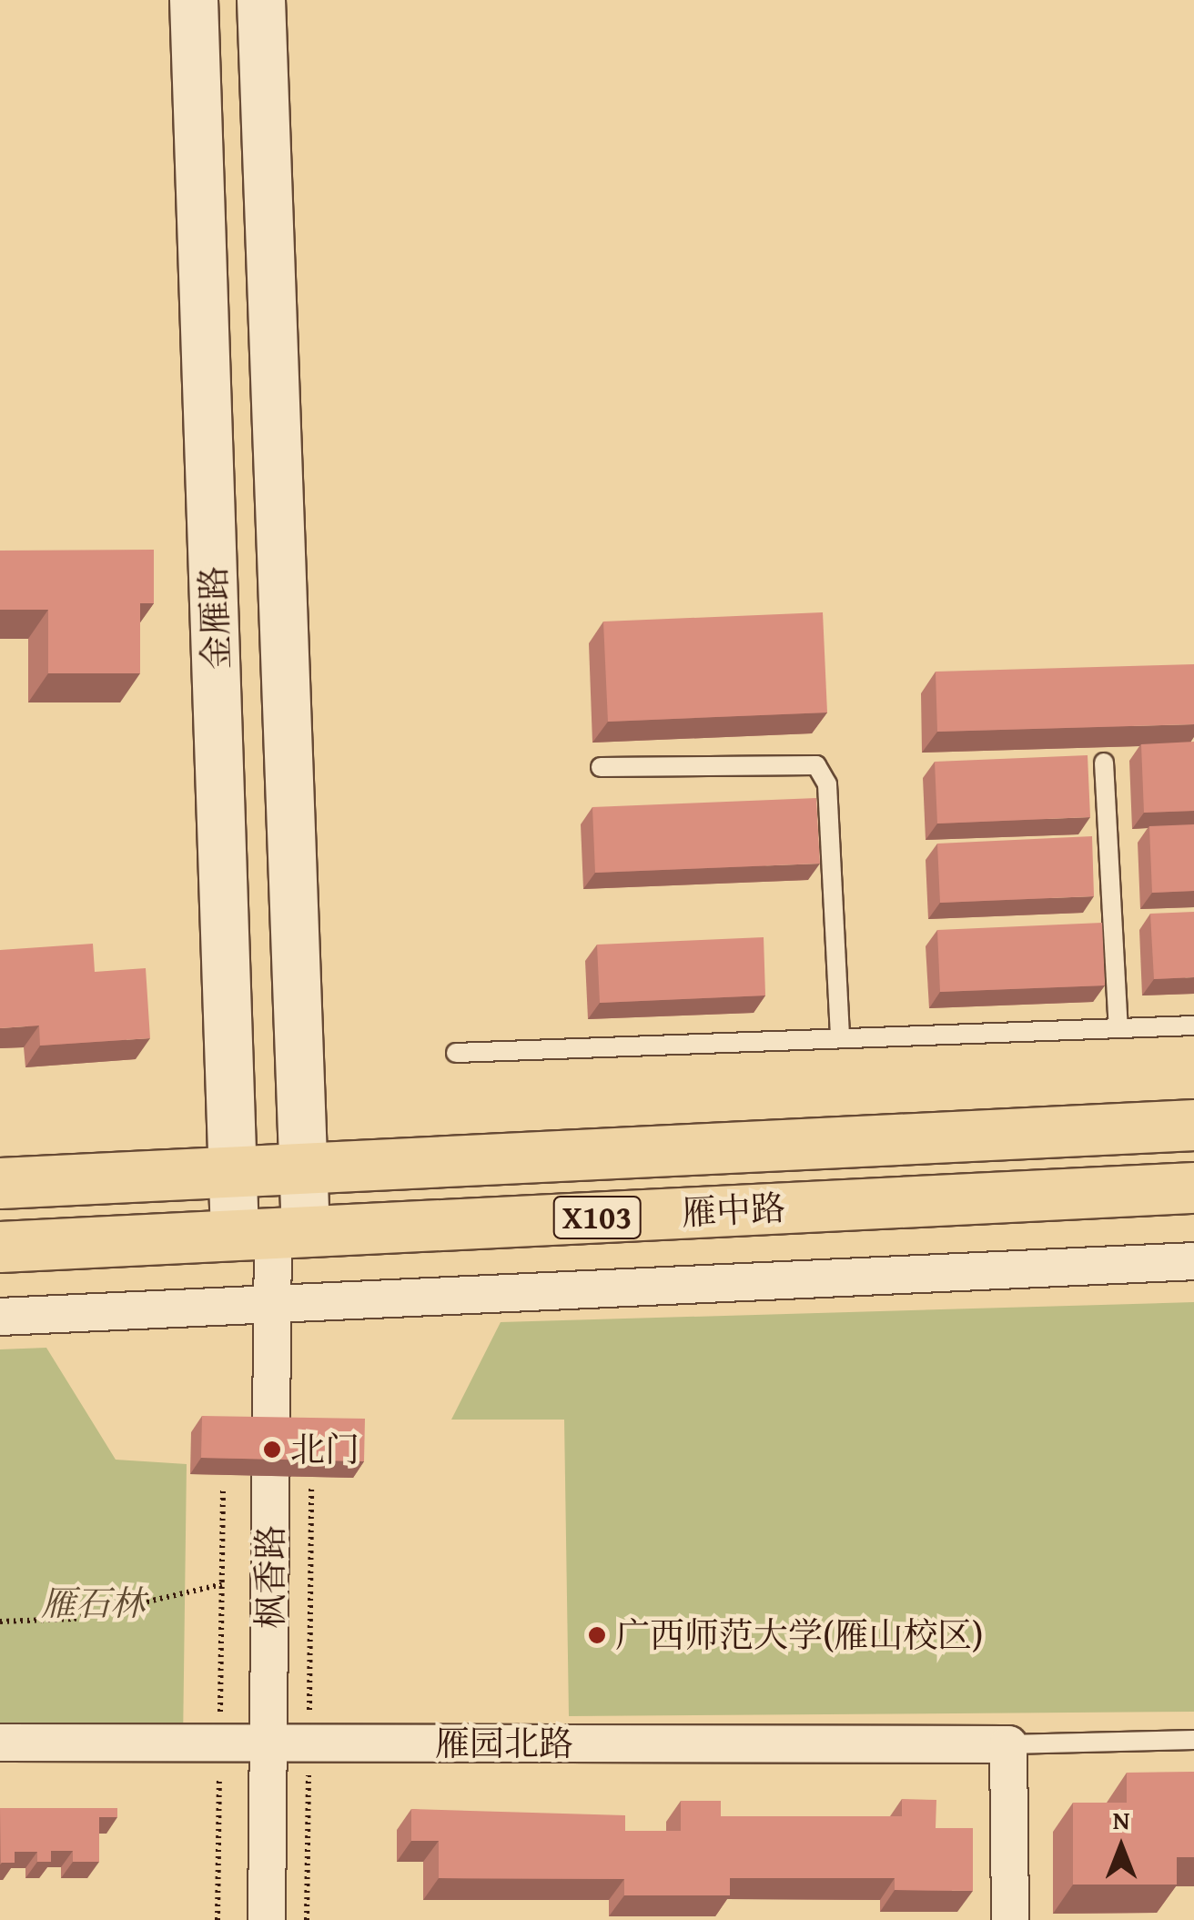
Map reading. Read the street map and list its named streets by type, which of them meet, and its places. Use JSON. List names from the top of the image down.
{
  "streets": {
    "main road": ["雁中路", "X103"],
    "street": ["金雁路", "枫香路", "雁园北路"]
  },
  "crossings": [
    ["金雁路", "雁中路"],
    ["金雁路", "枫香路"],
    ["雁中路", "枫香路"],
    ["枫香路", "雁园北路"]
  ],
  "parks": ["雁石林"],
  "places": ["北门", "广西师范大学(雁山校区)"],
  "north": "top"
}
